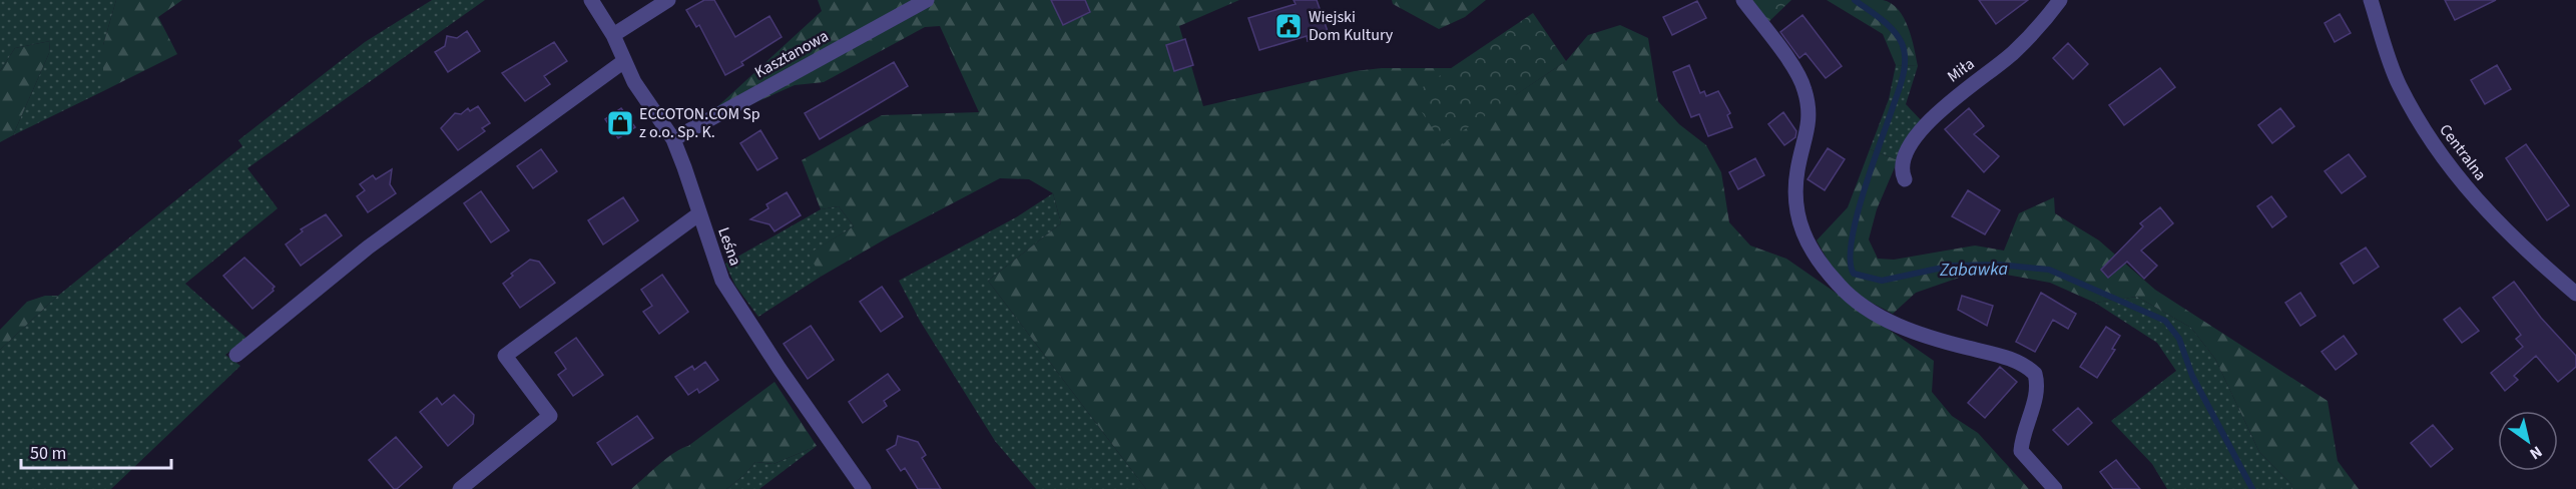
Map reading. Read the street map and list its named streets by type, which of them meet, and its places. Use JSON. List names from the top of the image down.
{
  "streets": {
    "street": [
      "Kasztanowa",
      "Miła",
      "Centralna",
      "Leśna"
    ]
  },
  "crossings": [
    ["Kasztanowa", "Leśna"]
  ],
  "water": ["Zabawka"],
  "places": {
    "public building": ["Wiejski Dom Kultury"],
    "shop": ["ECCOTON.COM Sp z o.o. Sp. K."]
  },
  "scale_bar": "50 m",
  "north": "bottom right"
}
